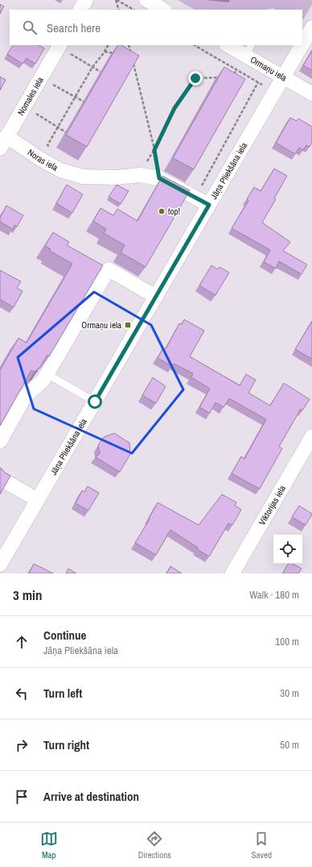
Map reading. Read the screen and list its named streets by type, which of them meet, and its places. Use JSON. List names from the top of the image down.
{
  "streets": {
    "street": [
      "Ormaņu iela",
      "Nomales iela",
      "Noras iela",
      "Jāņa Pliekšāna iela",
      "Viktorijas iela"
    ]
  },
  "crossings": [
    ["Ormaņu iela", "Jāņa Pliekšāna iela"],
    ["Nomales iela", "Noras iela"],
    ["Noras iela", "Jāņa Pliekšāna iela"]
  ],
  "places": {
    "other": ["top!"],
    "transit": ["Ormaņu iela"]
  },
  "page": {
    "search": "Search here",
    "heading": ["3 min", "Walk · 180 m"],
    "list": [
      ["Continue", "Jāņa Pliekšāna iela", "100 m"],
      ["Turn left", "30 m"],
      ["Turn right", "50 m"],
      "Arrive at destination"
    ],
    "nav": ["Map", "Directions", "Saved"]
  }
}
